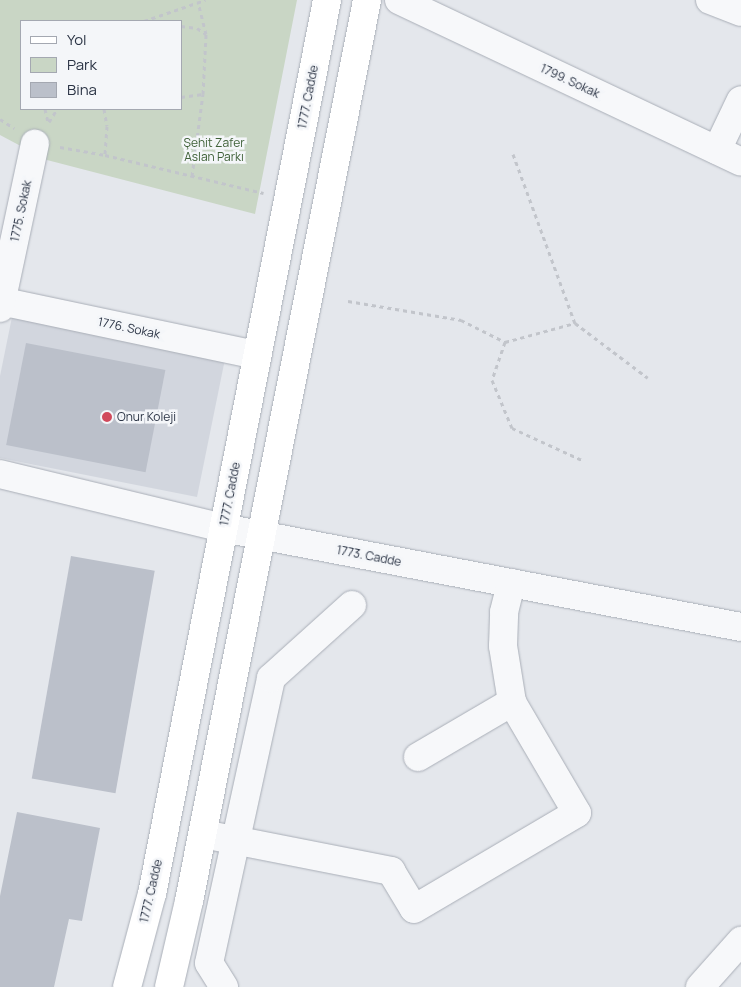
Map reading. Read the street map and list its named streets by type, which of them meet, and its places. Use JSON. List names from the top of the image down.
{
  "streets": {
    "main road": ["1777. Cadde"],
    "street": [
      "1799. Sokak",
      "1775. Sokak",
      "1776. Sokak",
      "1773. Cadde"
    ]
  },
  "crossings": [
    ["1777. Cadde", "1776. Sokak"],
    ["1777. Cadde", "1773. Cadde"],
    ["1775. Sokak", "1776. Sokak"]
  ],
  "parks": ["Şehit Zafer Aslan Parkı"],
  "places": ["Onur Koleji"],
  "legend": ["Yol", "Park", "Bina"]
}
